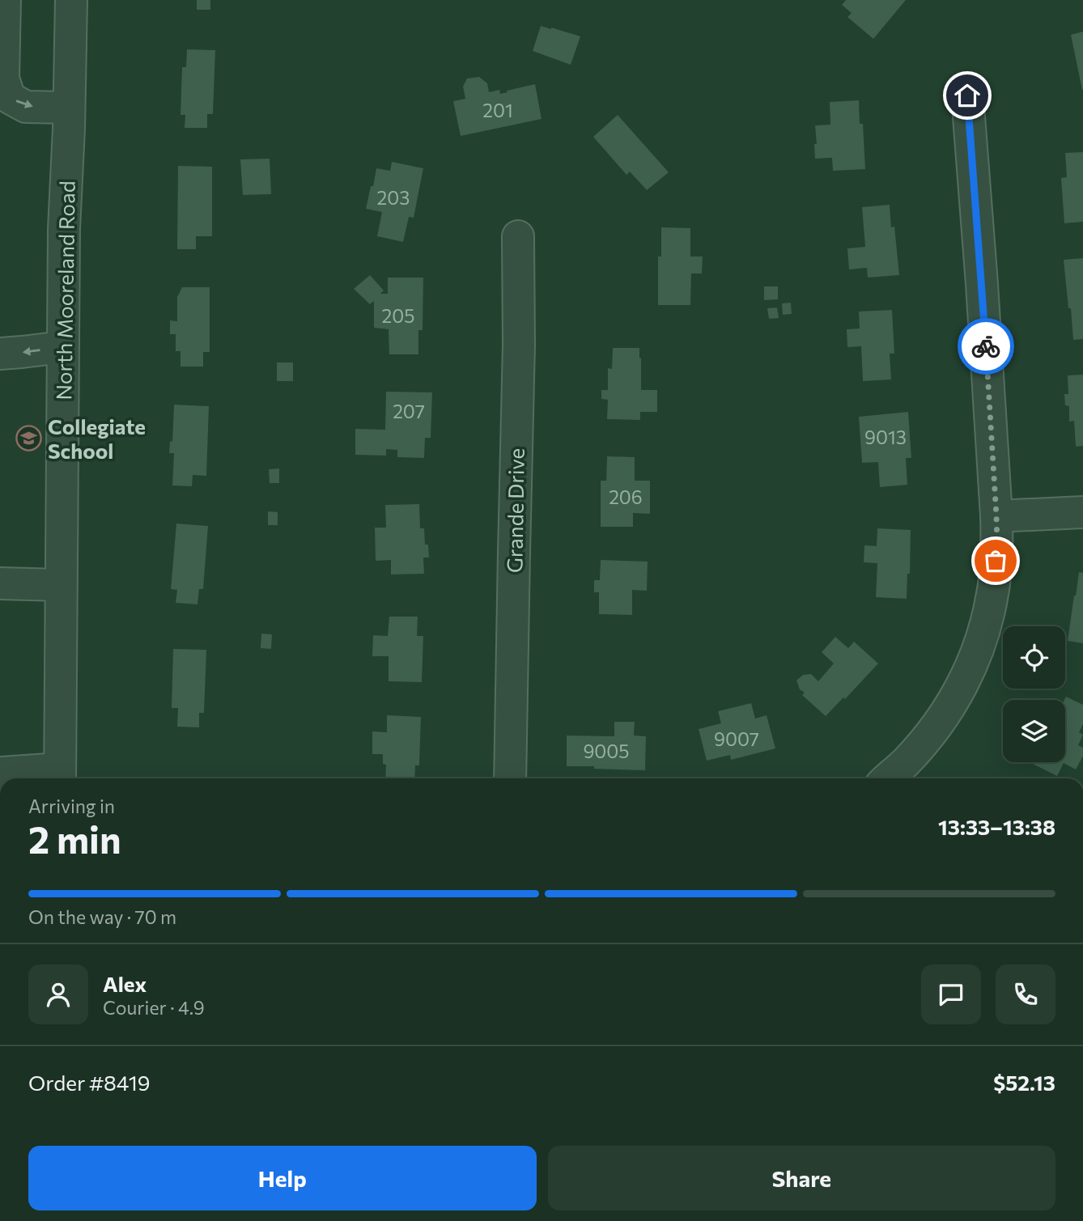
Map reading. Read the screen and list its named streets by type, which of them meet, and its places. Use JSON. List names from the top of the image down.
{
  "streets": {
    "street": ["North Mooreland Road", "Grande Drive"]
  },
  "places": {
    "school or university": ["Collegiate School"]
  },
  "house_numbers": [
    "201",
    "203",
    "205",
    "207",
    "9013",
    "206",
    "9007",
    "9005"
  ],
  "page": {
    "heading": ["2 min", "Arriving in", "13:33–13:38"],
    "panel": [
      "Alex",
      "Courier · 4.9",
      "Order #8419",
      "$52.13"
    ],
    "bar": "On the way · 70 m",
    "buttons": ["Help", "Share"]
  }
}
